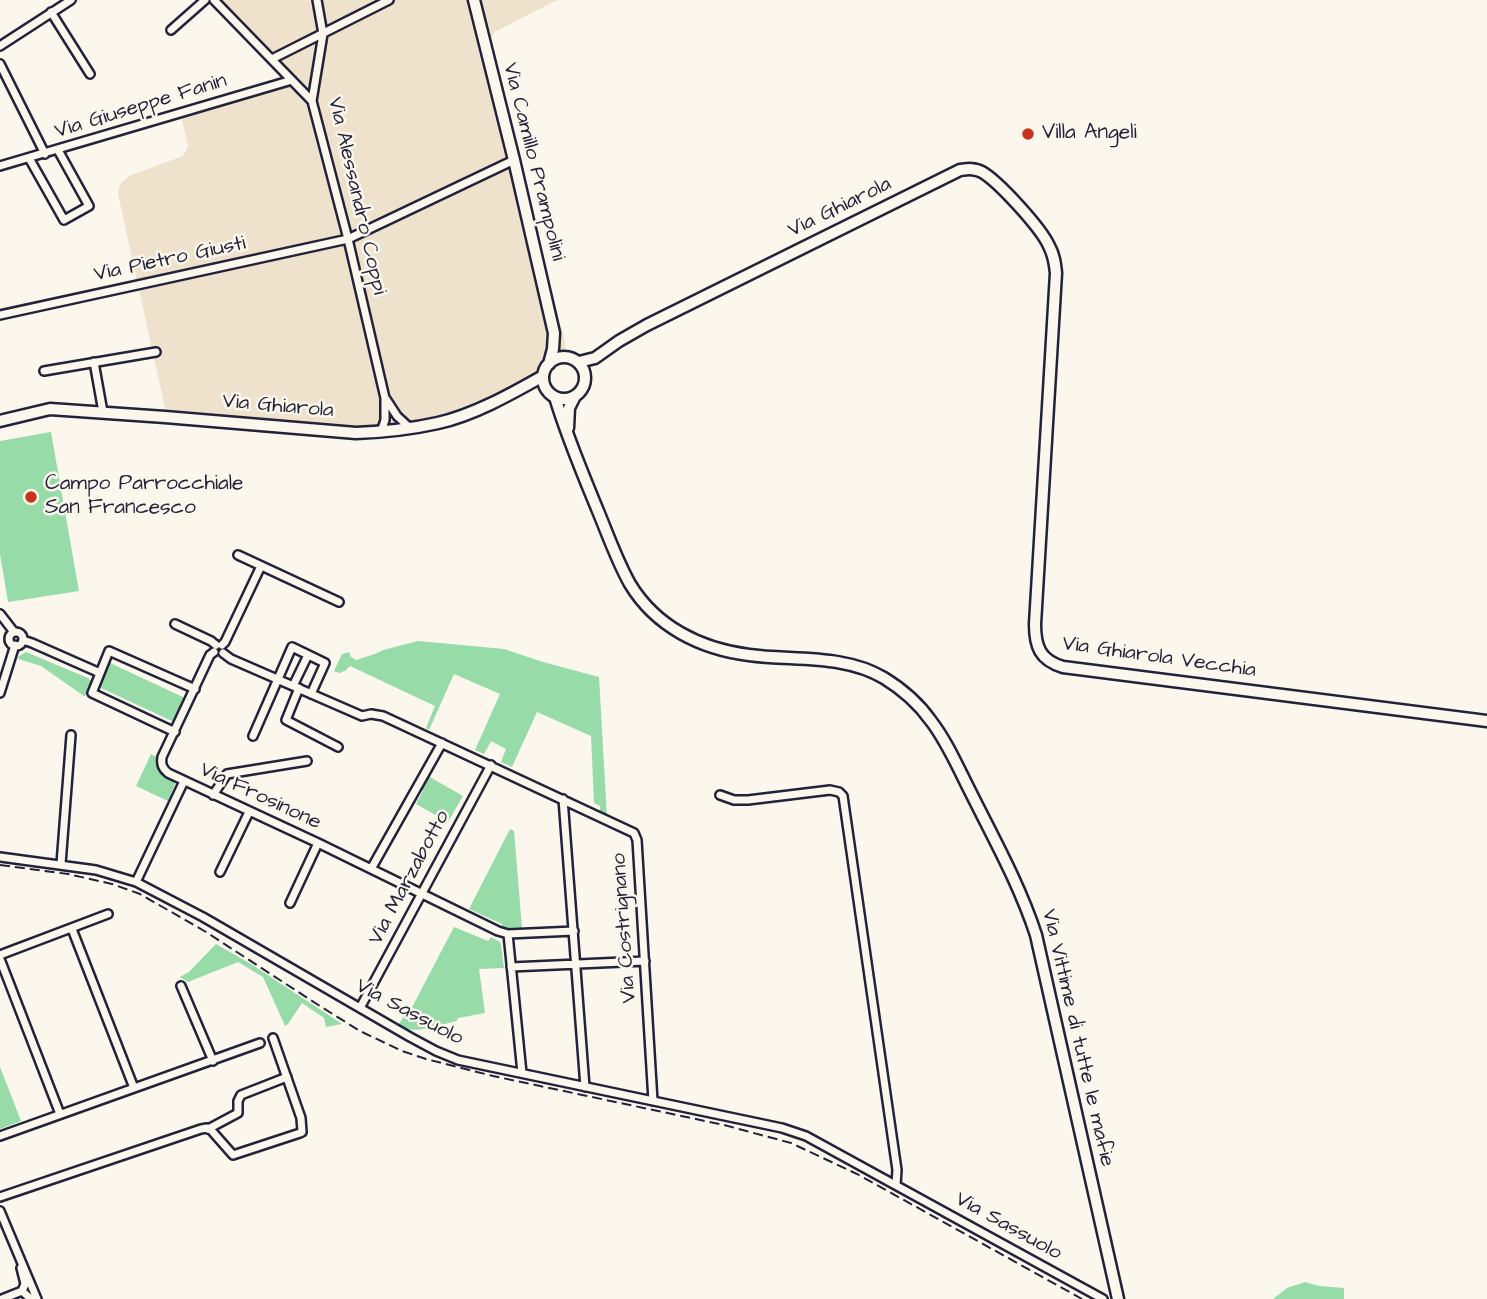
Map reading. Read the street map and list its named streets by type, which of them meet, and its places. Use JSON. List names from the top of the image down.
{
  "streets": {
    "street": [
      "Via Giuseppe Fanin",
      "Via Camillo Prampolini",
      "Via Alessandro Coppi",
      "Via Ghiarola",
      "Via Pietro Giusti",
      "Via Ghiarola Vecchia",
      "Via Frosinone",
      "Via Marzabotto",
      "Via Costrignano",
      "Via Sassuolo",
      "Via Vittime di tutte le mafie"
    ]
  },
  "crossings": [
    ["Via Camillo Prampolini", "Via Ghiarola"],
    ["Via Camillo Prampolini", "Via Pietro Giusti"],
    ["Via Camillo Prampolini", "Via Vittime di tutte le mafie"],
    ["Via Alessandro Coppi", "Via Ghiarola"],
    ["Via Alessandro Coppi", "Via Pietro Giusti"],
    ["Via Ghiarola", "Via Ghiarola Vecchia"],
    ["Via Ghiarola", "Via Vittime di tutte le mafie"],
    ["Via Frosinone", "Via Marzabotto"],
    ["Via Marzabotto", "Via Sassuolo"],
    ["Via Costrignano", "Via Sassuolo"]
  ],
  "places": ["Villa Angeli", "Campo Parrocchiale San Francesco"]
}
